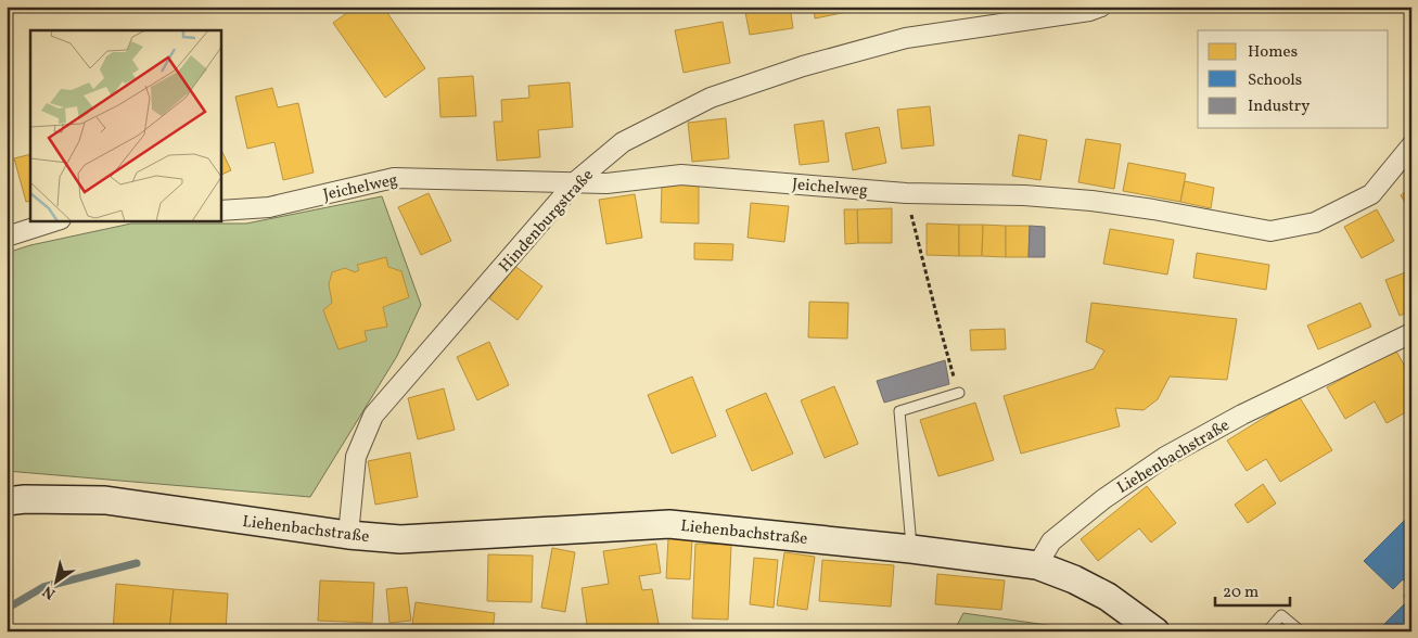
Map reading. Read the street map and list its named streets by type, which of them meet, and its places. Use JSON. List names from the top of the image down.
{
  "streets": {
    "street": ["Jeichelweg", "Hindenburgstraße", "Liehenbachstraße"]
  },
  "crossings": [
    ["Jeichelweg", "Hindenburgstraße"],
    ["Hindenburgstraße", "Liehenbachstraße"]
  ],
  "legend": ["Homes", "Schools", "Industry"],
  "scale_bar": "20 m",
  "north": "bottom left"
}
